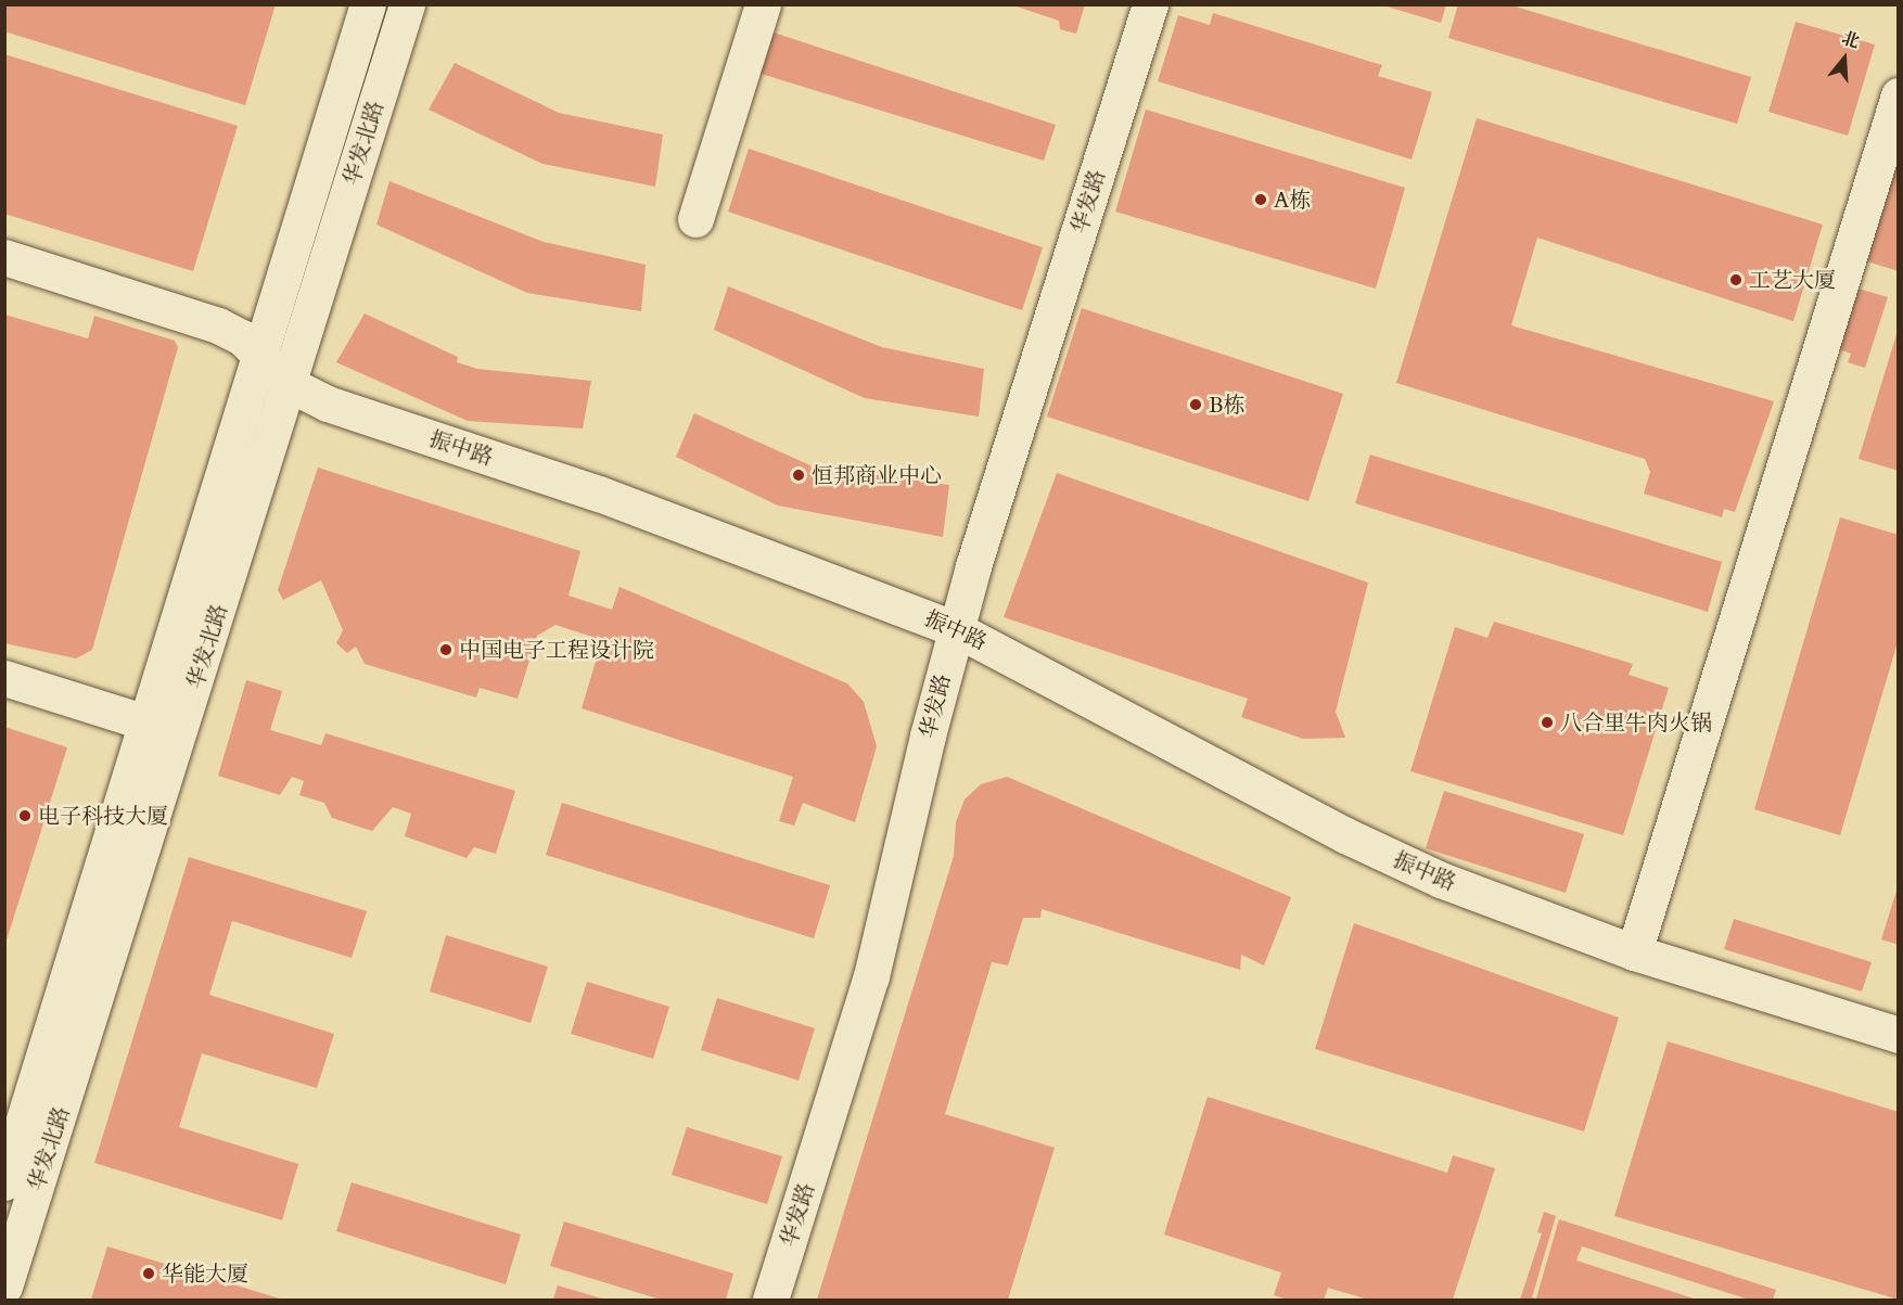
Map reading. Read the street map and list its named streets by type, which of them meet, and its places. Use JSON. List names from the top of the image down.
{
  "streets": {
    "street": ["华发北路", "华发路", "振中路"]
  },
  "crossings": [
    ["华发北路", "振中路"],
    ["华发路", "振中路"]
  ],
  "places": [
    "A栋",
    "工艺大厦",
    "B栋",
    "恒邦商业中心",
    "中国电子工程设计院",
    "八合里牛肉火锅",
    "电子科技大厦",
    "华能大厦"
  ],
  "north": "top"
}
